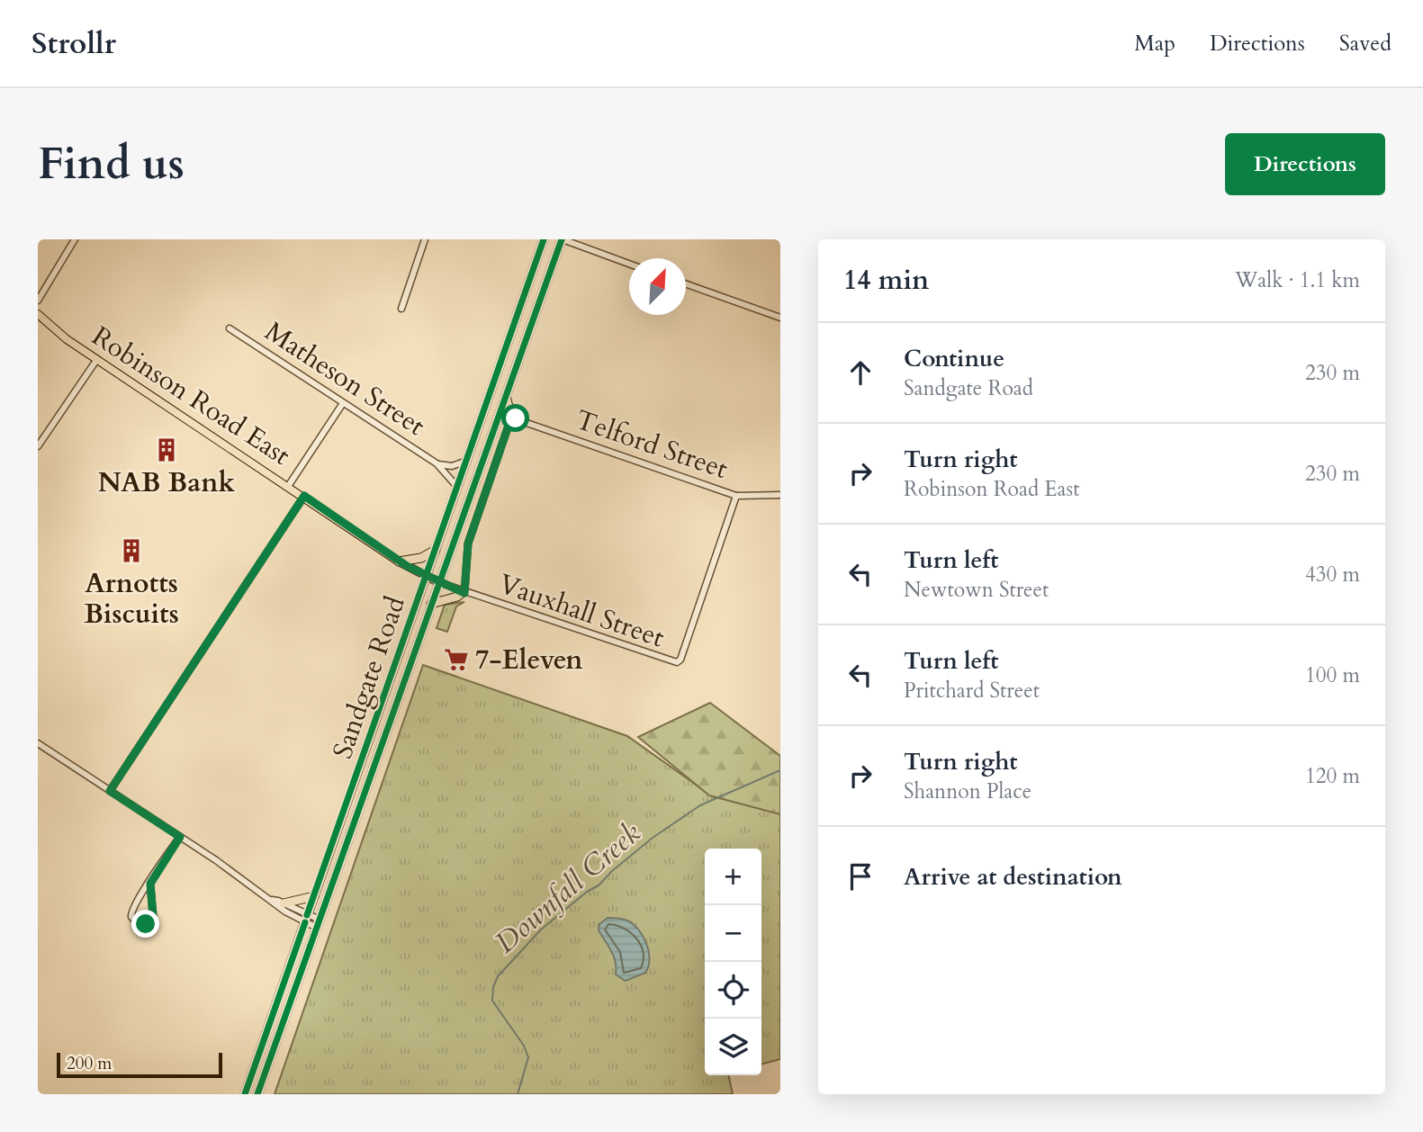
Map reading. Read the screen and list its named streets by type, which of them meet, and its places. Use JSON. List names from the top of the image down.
{
  "streets": {
    "highway": ["Sandgate Road"],
    "main road": ["Robinson Road East"],
    "street": ["Matheson Street", "Telford Street", "Vauxhall Street"]
  },
  "crossings": [
    ["Matheson Street", "Sandgate Road"],
    ["Robinson Road East", "Vauxhall Street"],
    ["Robinson Road East", "Sandgate Road"],
    ["Telford Street", "Vauxhall Street"],
    ["Vauxhall Street", "Sandgate Road"]
  ],
  "water": ["Downfall Creek"],
  "places": {
    "building": ["NAB Bank", "Arnotts Biscuits"],
    "supermarket": ["7-Eleven"]
  },
  "scale_bar": "200 m",
  "north": "top right",
  "page": {
    "header": "Strollr",
    "nav": ["Map", "Directions", "Saved"],
    "buttons": "Directions",
    "title": "Find us",
    "heading": ["14 min", "Walk · 1.1 km"],
    "list": [
      ["Continue", "Sandgate Road", "230 m"],
      ["Turn right", "Robinson Road East", "230 m"],
      ["Turn left", "Newtown Street", "430 m"],
      ["Turn left", "Pritchard Street", "100 m"],
      ["Turn right", "Shannon Place", "120 m"],
      "Arrive at destination"
    ],
    "map_buttons": ["+", "−"],
    "scale": "200 m"
  }
}
